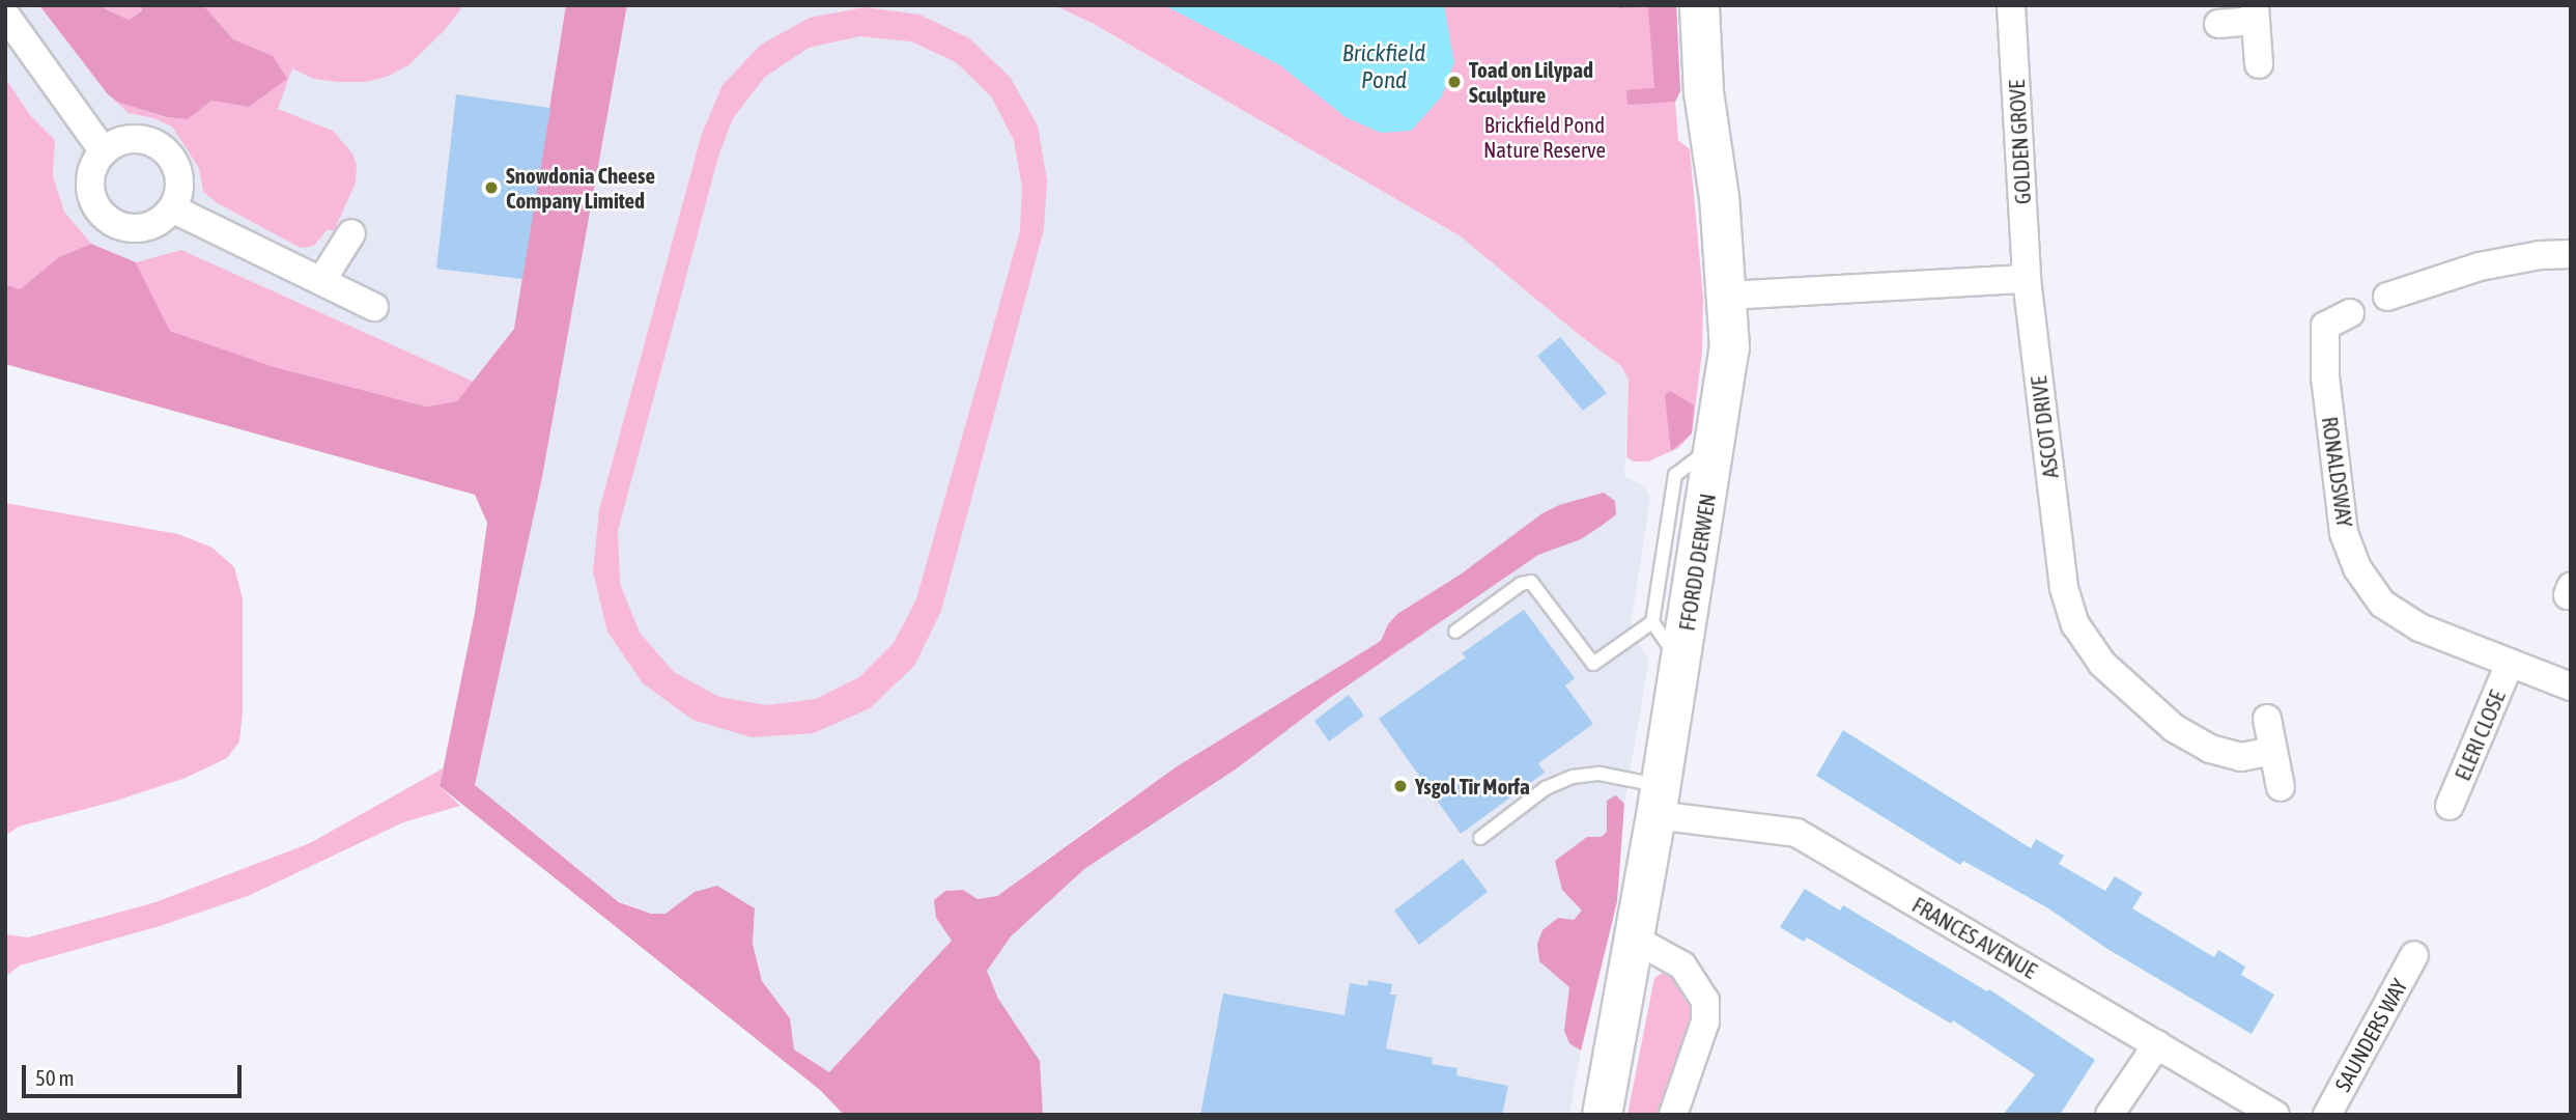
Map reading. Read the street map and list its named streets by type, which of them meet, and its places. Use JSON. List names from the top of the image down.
{
  "streets": {
    "street": [
      "GOLDEN GROVE",
      "ASCOT DRIVE",
      "RONALDSWAY",
      "FFORDD DERWEN",
      "ELERI CLOSE",
      "FRANCES AVENUE",
      "SAUNDERS WAY"
    ]
  },
  "crossings": [
    ["GOLDEN GROVE", "ASCOT DRIVE"],
    ["RONALDSWAY", "ELERI CLOSE"],
    ["FFORDD DERWEN", "FRANCES AVENUE"]
  ],
  "water": ["Brickfield Pond"],
  "parks": ["Brickfield Pond Nature Reserve"],
  "places": ["Toad on Lilypad Sculpture", "Snowdonia Cheese Company Limited", "Ysgol Tir Morfa"],
  "scale_bar": "50 m"
}
